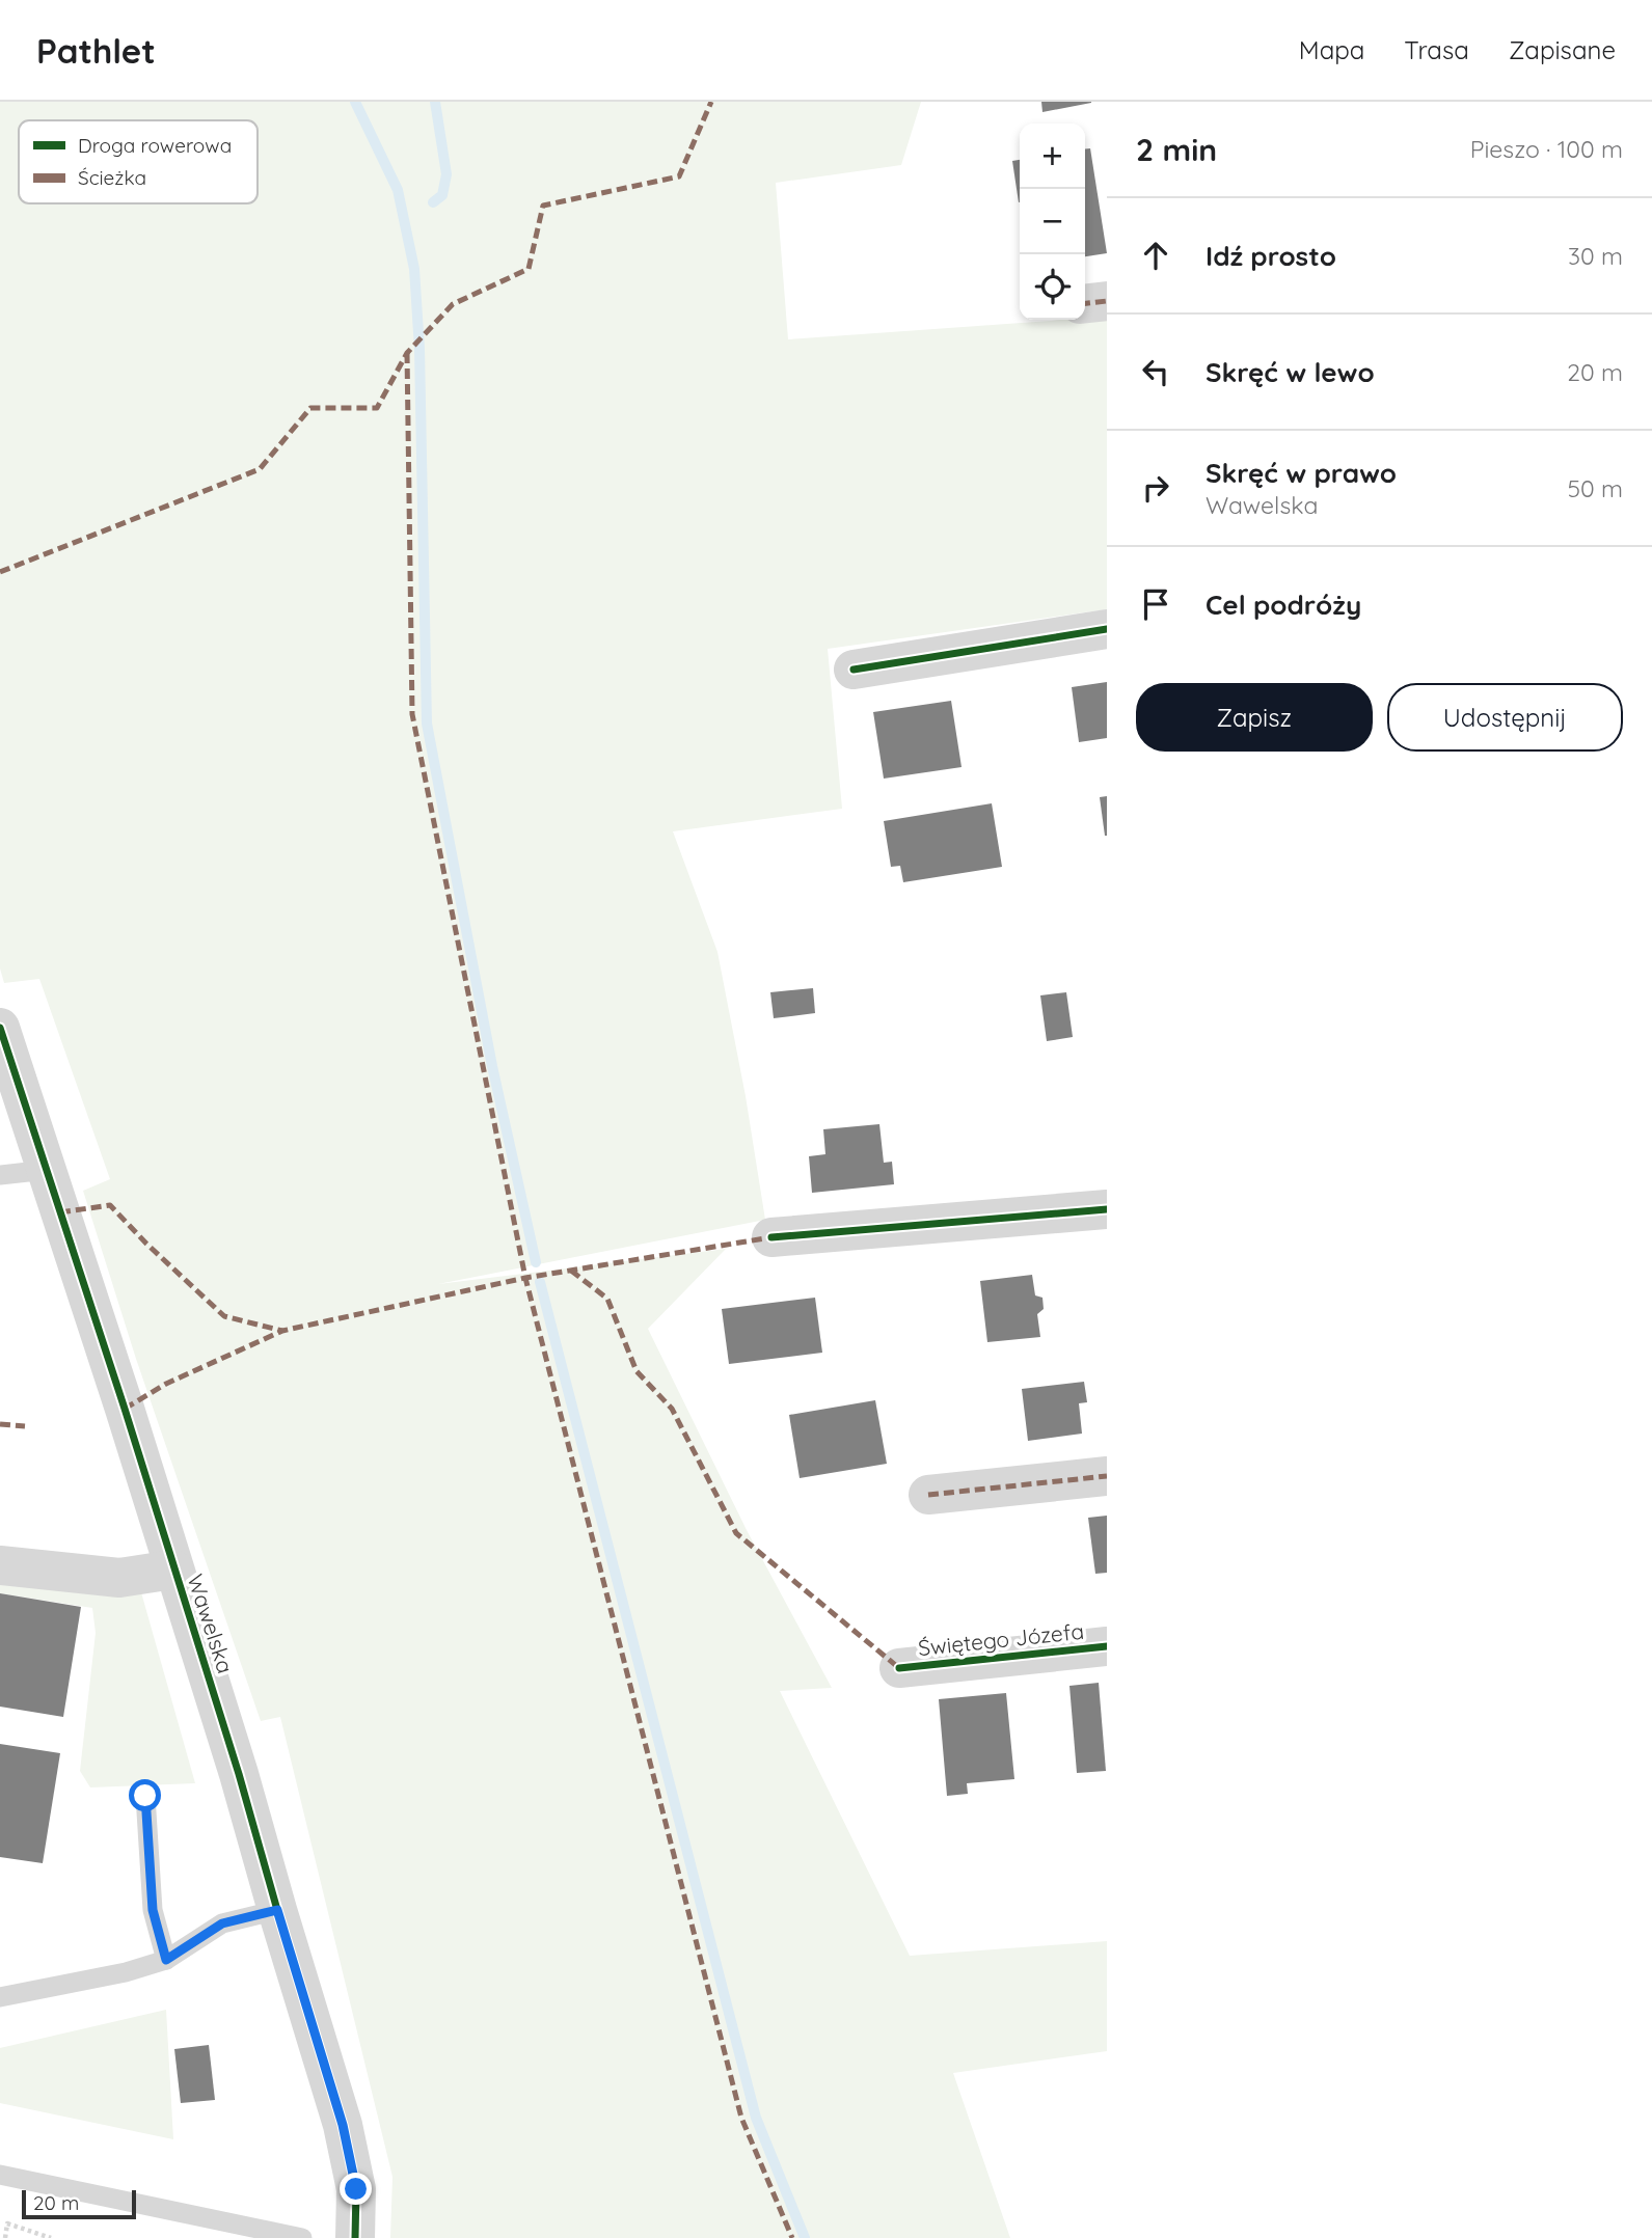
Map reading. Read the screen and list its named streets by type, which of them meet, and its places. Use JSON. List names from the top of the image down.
{
  "streets": {
    "street": ["Wawelska", "Świętego Józefa"]
  },
  "legend": ["Droga rowerowa", "Ścieżka"],
  "scale_bar": "20 m",
  "page": {
    "header": "Pathlet",
    "nav": ["Mapa", "Trasa", "Zapisane"],
    "heading": ["2 min", "Pieszo · 100 m"],
    "map_buttons": ["+", "−"],
    "list": [
      ["Idź prosto", "30 m"],
      ["Skręć w lewo", "20 m"],
      ["Skręć w prawo", "Wawelska", "50 m"],
      "Cel podróży"
    ],
    "buttons": ["Zapisz", "Udostępnij"],
    "scale": "20 m"
  }
}
